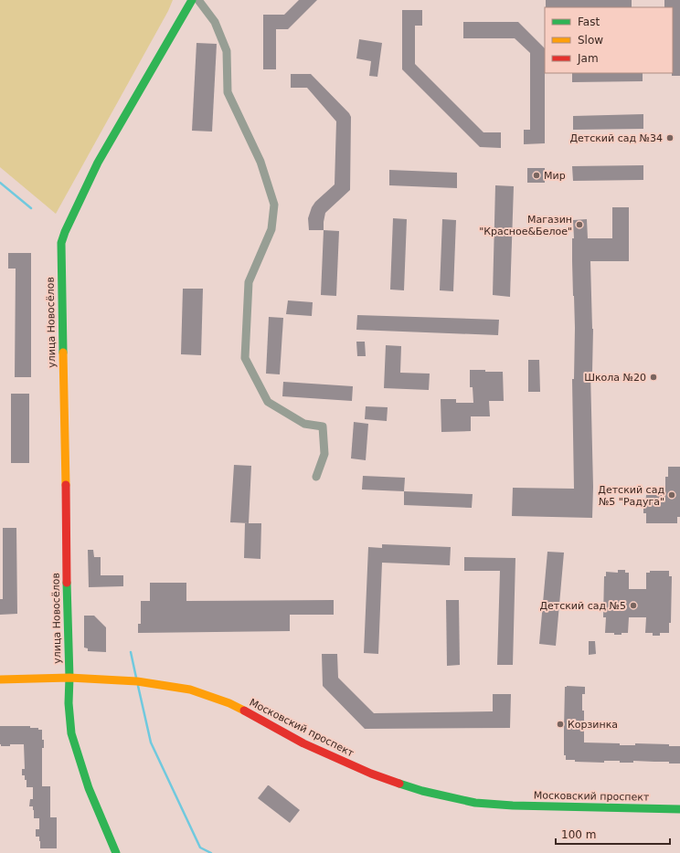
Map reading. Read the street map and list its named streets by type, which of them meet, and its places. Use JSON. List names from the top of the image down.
{
  "streets": {
    "street": ["улица Новосёлов", "Московский проспект"]
  },
  "crossings": [
    ["улица Новосёлов", "Московский проспект"]
  ],
  "places": [
    "Детский сад №34",
    "Мир",
    "Магазин \"Красное&Белое\"",
    "Школа №20",
    "Детский сад №5 \"Радуга\"",
    "Детский сад №5",
    "Корзинка"
  ],
  "legend": ["Fast", "Slow", "Jam"],
  "scale_bar": "100 m"
}
